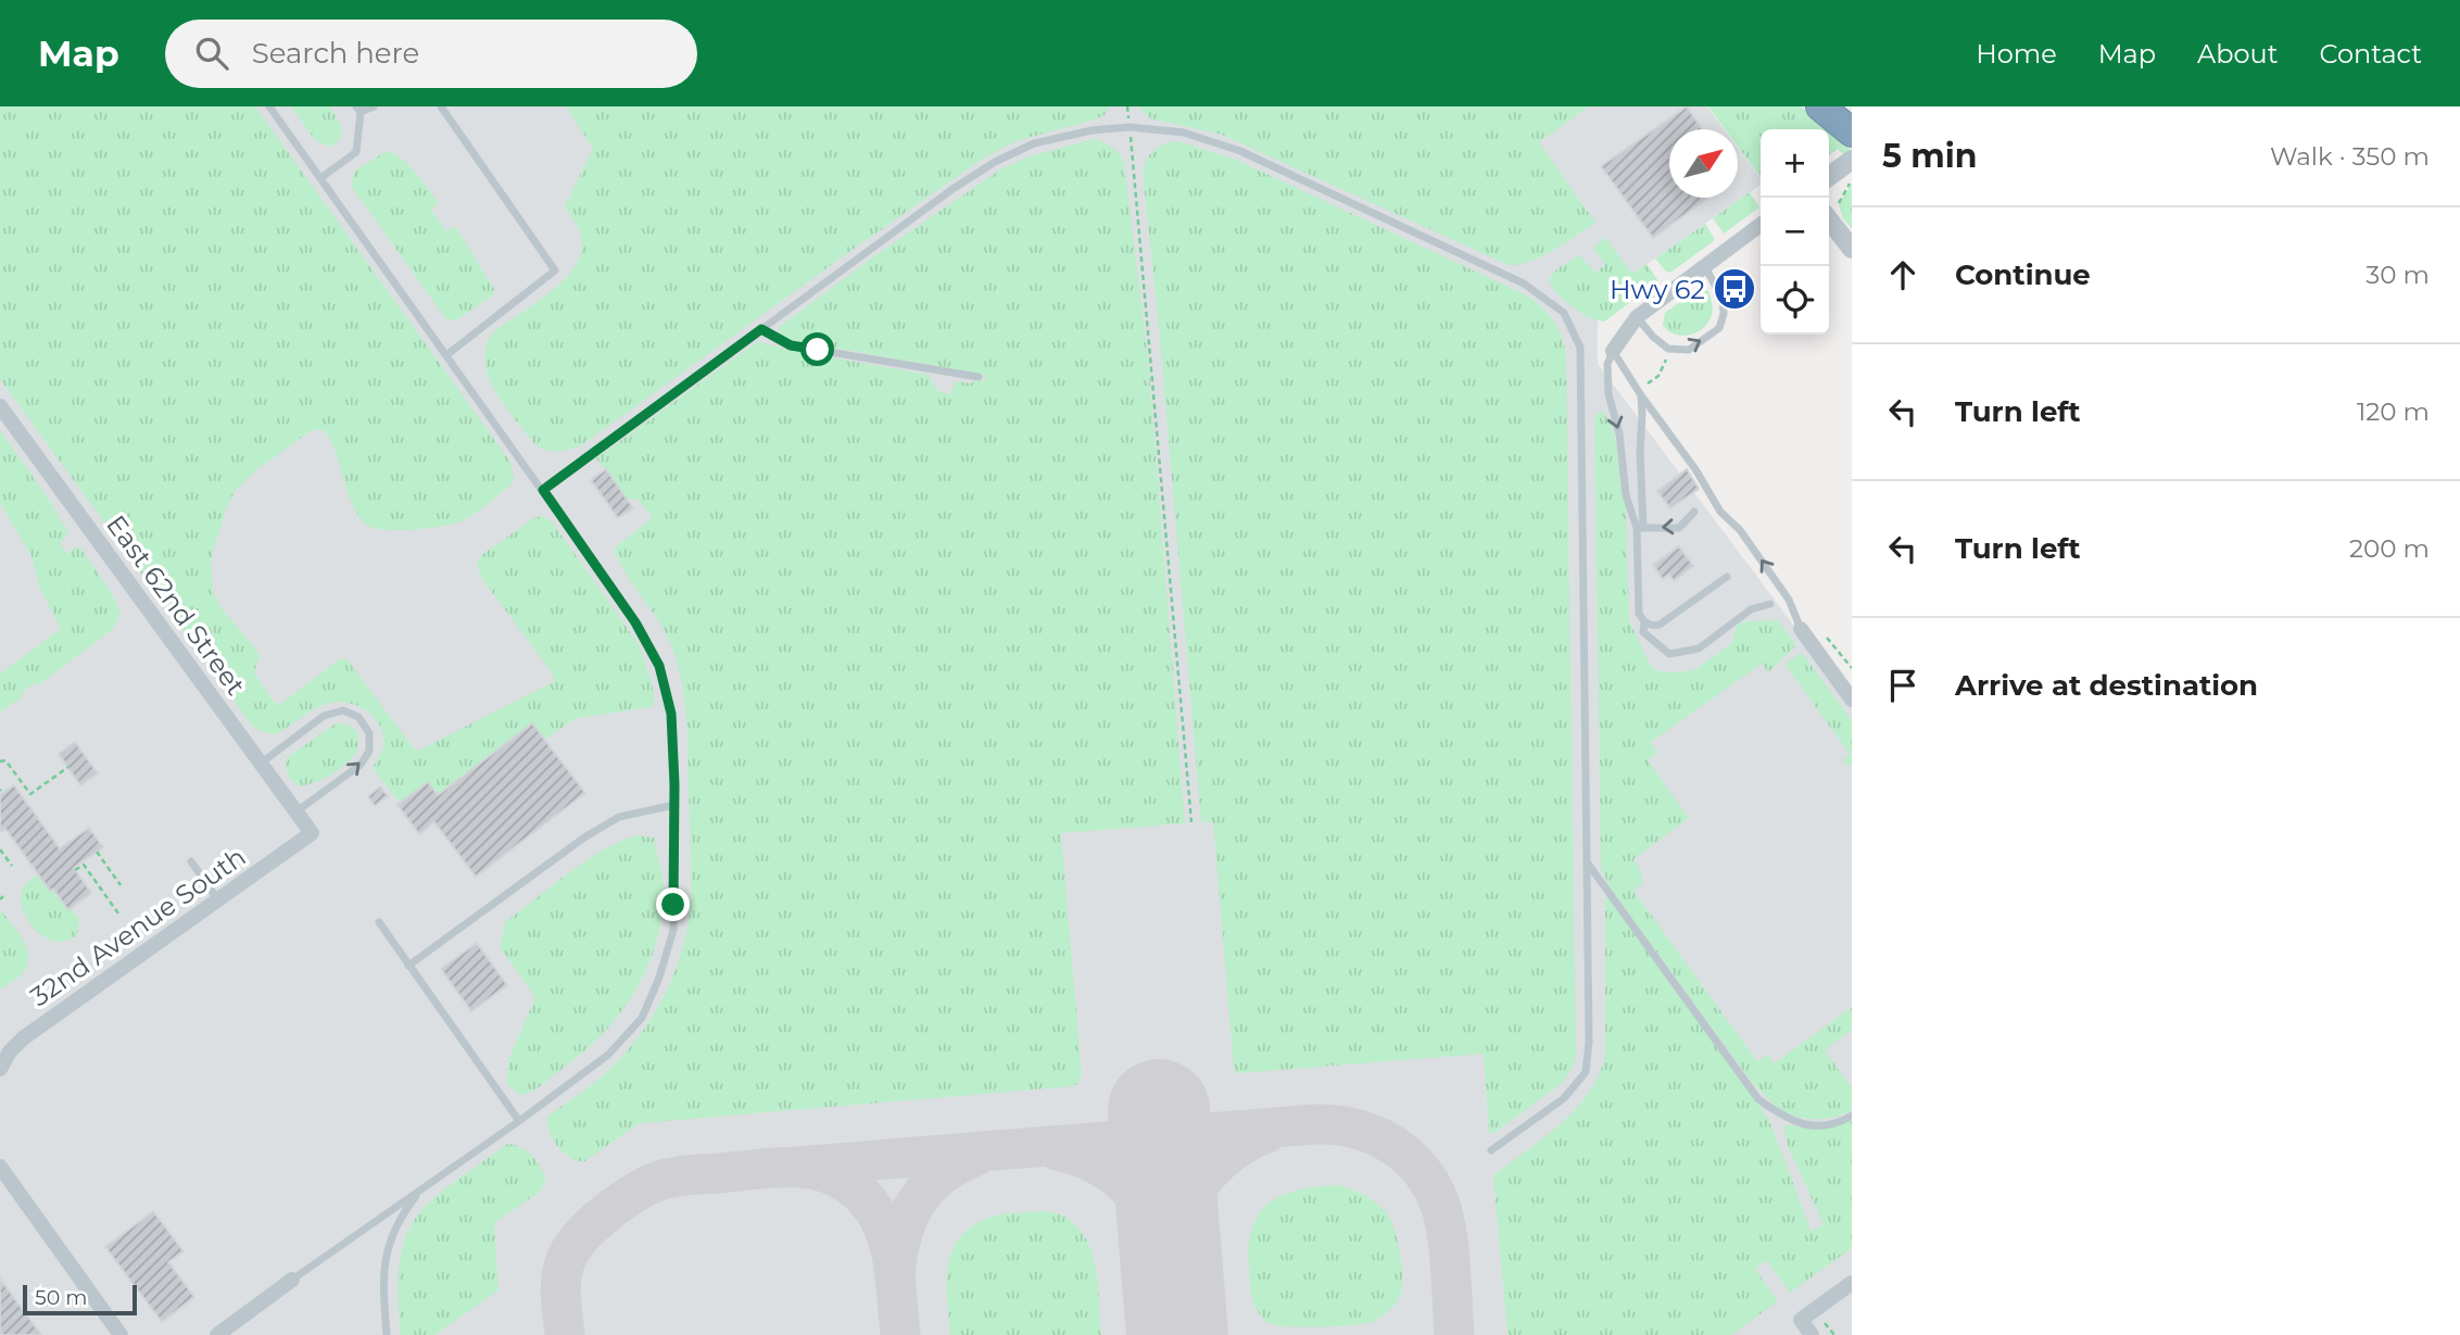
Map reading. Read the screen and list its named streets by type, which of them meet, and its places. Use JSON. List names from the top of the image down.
{
  "streets": {
    "street": ["East 62nd Street", "32nd Avenue South"]
  },
  "crossings": [
    ["East 62nd Street", "32nd Avenue South"]
  ],
  "places": {
    "bus stop": ["Hwy 62"]
  },
  "scale_bar": "50 m",
  "north": "top right",
  "page": {
    "header": "Map",
    "search": "Search here",
    "nav": [
      "Home",
      "Map",
      "About",
      "Contact"
    ],
    "heading": ["5 min", "Walk · 350 m"],
    "map_buttons": ["+", "−"],
    "list": [
      ["Continue", "30 m"],
      ["Turn left", "120 m"],
      ["Turn left", "200 m"],
      "Arrive at destination"
    ],
    "scale": "50 m"
  }
}
